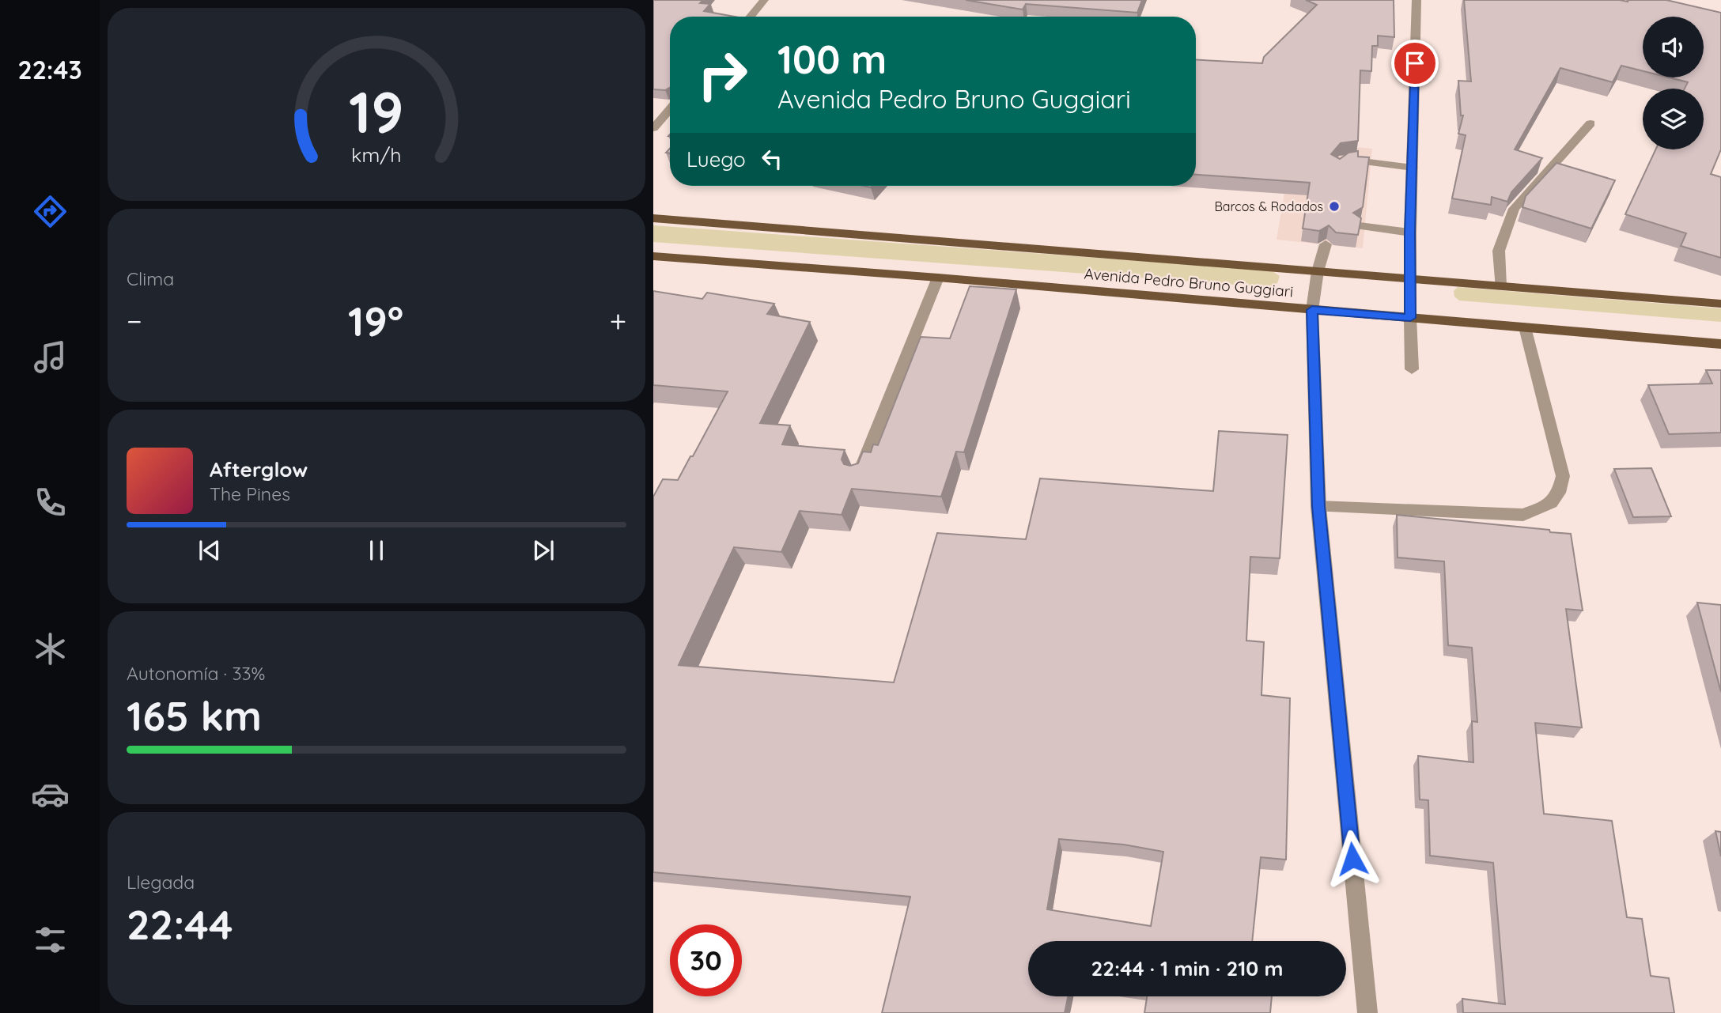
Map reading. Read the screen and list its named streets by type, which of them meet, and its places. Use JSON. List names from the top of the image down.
{
  "streets": {
    "main road": ["Avenida Pedro Bruno Guggiari"]
  },
  "places": ["Barcos & Rodados"],
  "page": {
    "tabs": "22:43",
    "turn": ["100 m", "Avenida Pedro Bruno Guggiari"],
    "then": "Luego",
    "tile": [
      "Clima",
      ["Autonomía · 33%", "165 km"],
      ["Llegada", "22:44"]
    ],
    "heat": ["−", "19°", "+"],
    "song": ["Afterglow", "The Pines"],
    "limit": "30",
    "trip": "22:44 · 1 min · 210 m",
    "gauge": ["19", "km/h"]
  }
}
